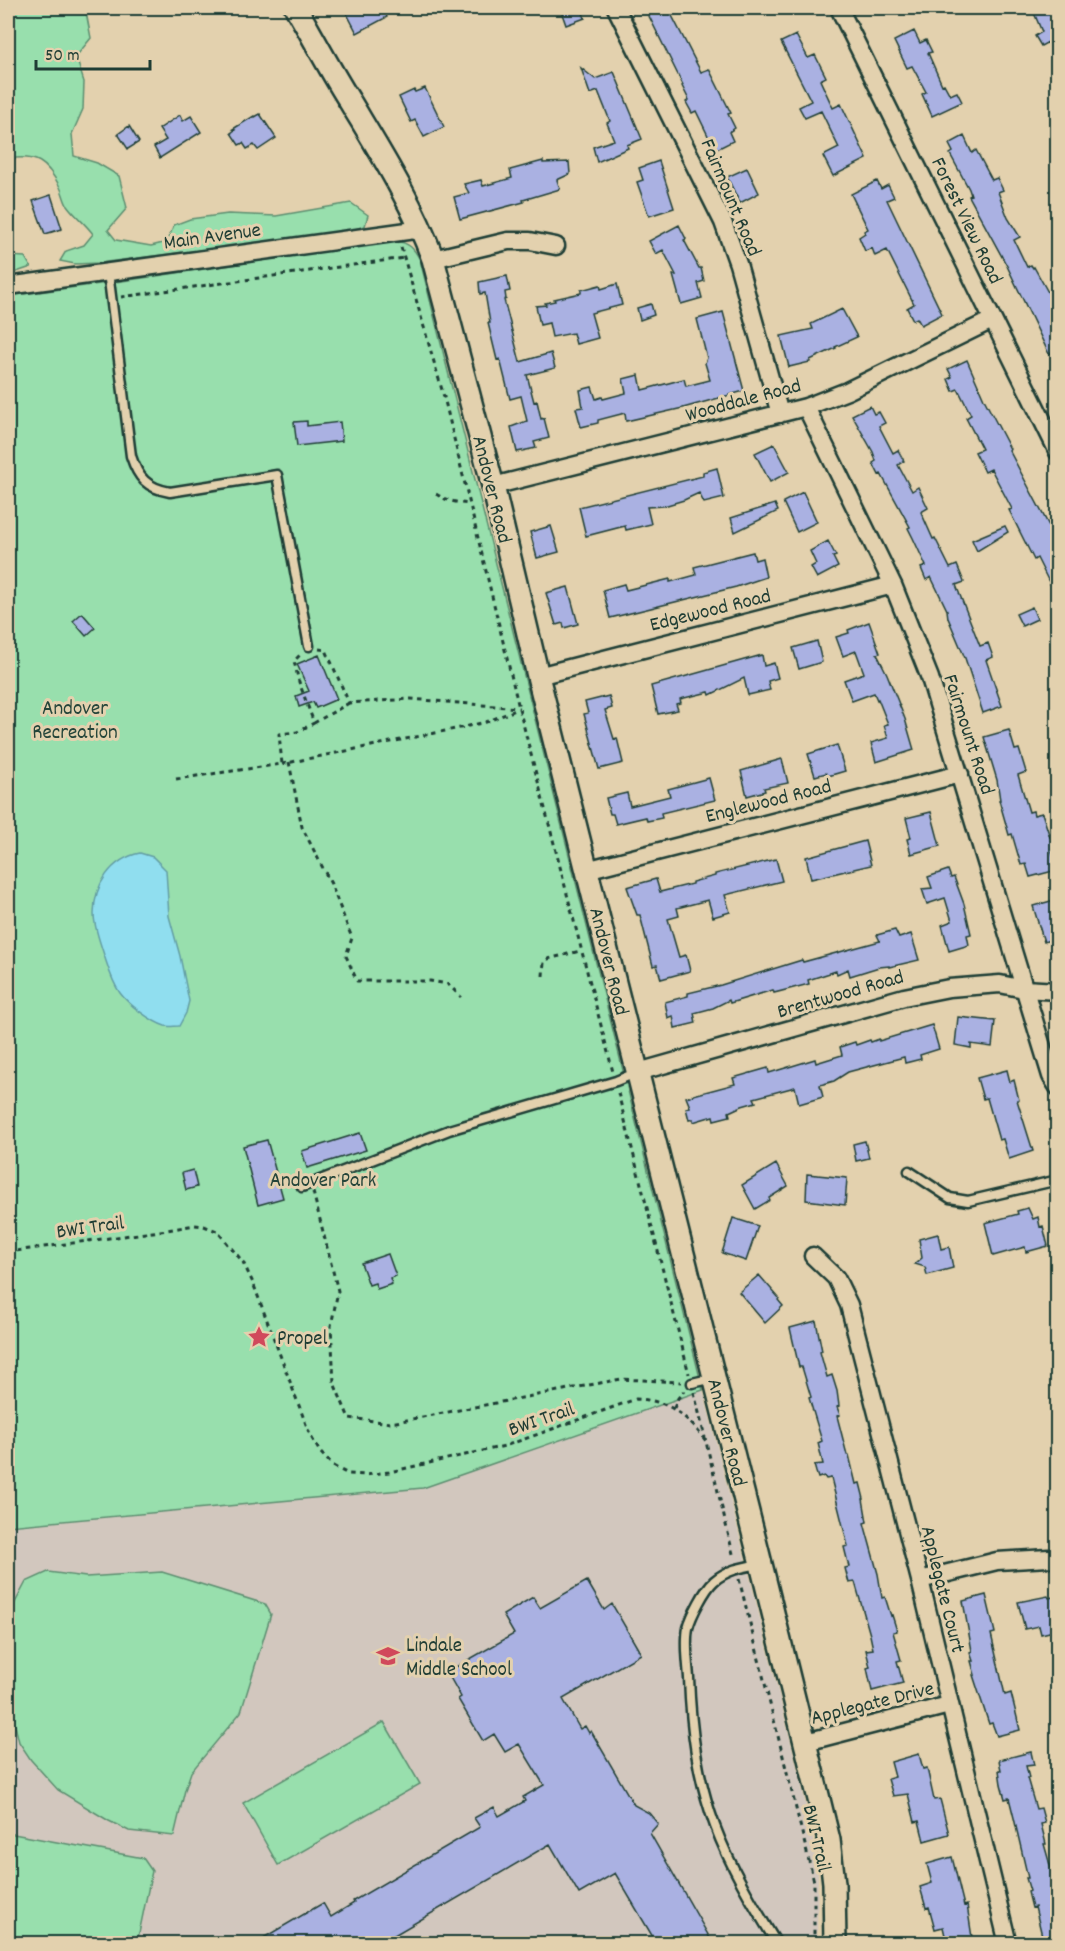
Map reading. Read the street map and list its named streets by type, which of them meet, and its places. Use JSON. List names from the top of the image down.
{
  "streets": {
    "street": [
      "Fairmount Road",
      "Forest View Road",
      "Main Avenue",
      "Wooddale Road",
      "Andover Road",
      "Edgewood Road",
      "Englewood Road",
      "Brentwood Road",
      "Applegate Court",
      "Applegate Drive"
    ],
    "path": ["BWI Trail"]
  },
  "crossings": [
    ["Fairmount Road", "Wooddale Road"],
    ["Fairmount Road", "Edgewood Road"],
    ["Fairmount Road", "Englewood Road"],
    ["Fairmount Road", "Brentwood Road"],
    ["Forest View Road", "Wooddale Road"],
    ["Main Avenue", "Andover Road"],
    ["Wooddale Road", "Andover Road"],
    ["Andover Road", "Edgewood Road"],
    ["Andover Road", "Englewood Road"],
    ["Andover Road", "Brentwood Road"],
    ["Andover Road", "Applegate Drive"],
    ["Applegate Court", "Applegate Drive"]
  ],
  "parks": ["Andover Recreation", "Andover Park"],
  "places": {
    "place": ["Propel"],
    "school or university": ["Lindale Middle School"]
  },
  "scale_bar": "50 m"
}
